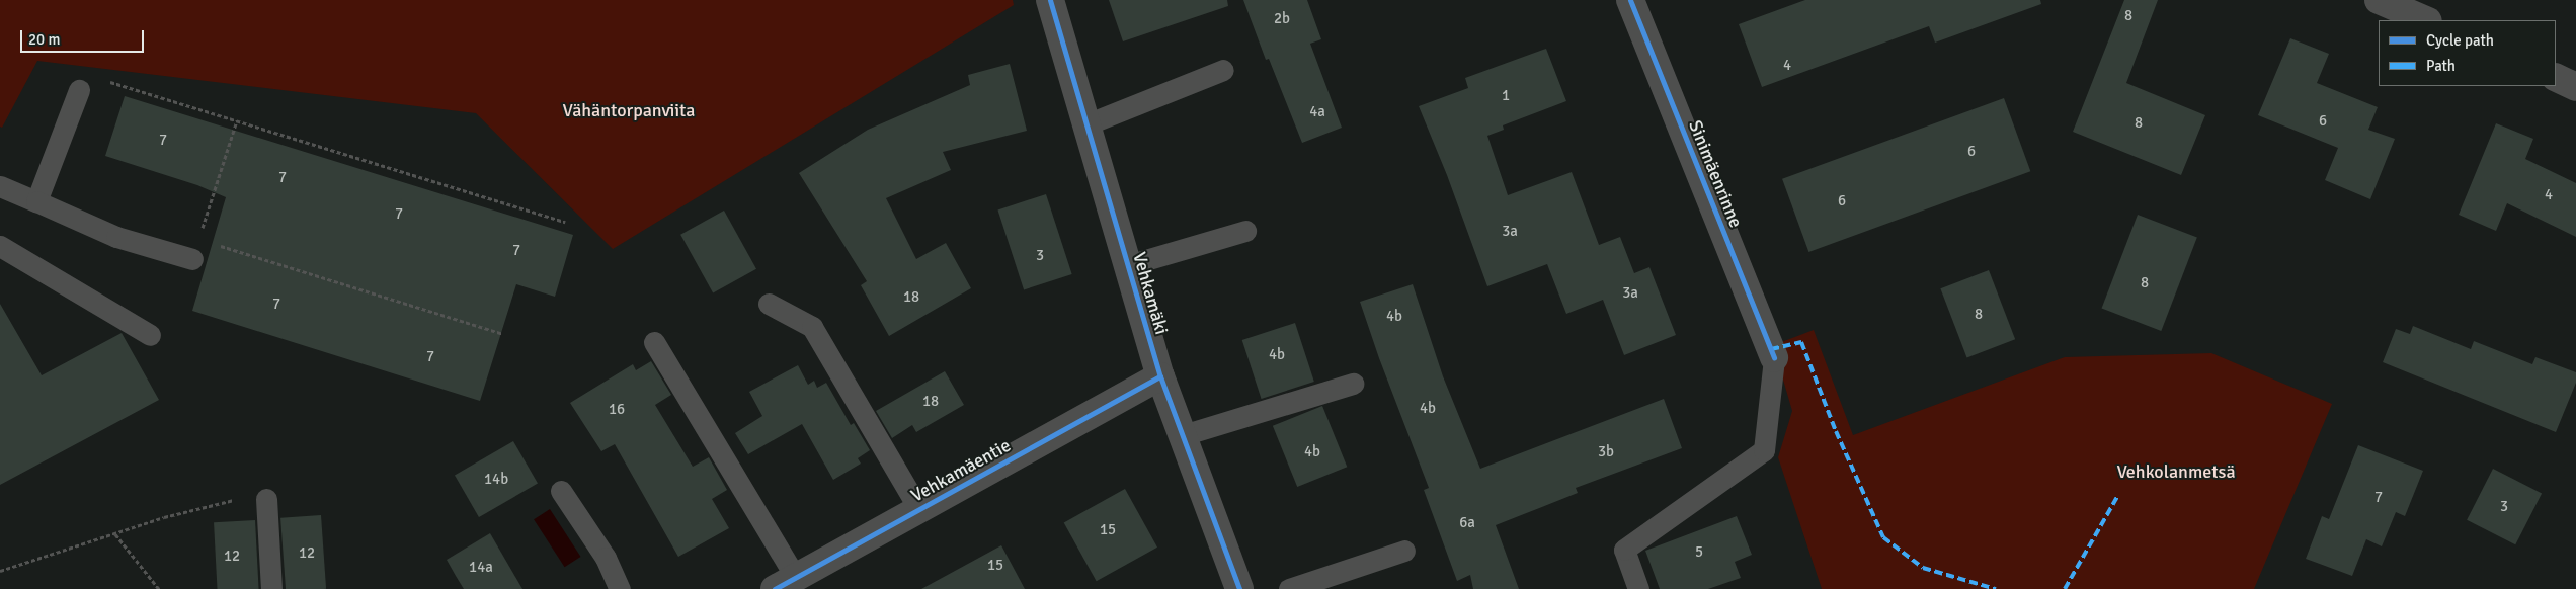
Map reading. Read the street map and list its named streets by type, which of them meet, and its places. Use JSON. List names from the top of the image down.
{
  "streets": {
    "street": ["Sinimäenrinne", "Vehkamäki", "Vehkamäentie"]
  },
  "crossings": [
    ["Vehkamäki", "Vehkamäentie"]
  ],
  "parks": ["Vähäntorpanviita", "Vehkolanmetsä"],
  "house_numbers": [
    "8",
    "2b",
    "4",
    "1",
    "4a",
    "6",
    "8",
    "7",
    "6",
    "7",
    "4",
    "6",
    "7",
    "3a",
    "7",
    "3",
    "8",
    "3a",
    "18",
    "7",
    "8",
    "4b",
    "4b",
    "7",
    "18",
    "4b",
    "16",
    "4b",
    "3b",
    "14b",
    "7",
    "3",
    "6a",
    "15",
    "5",
    "12",
    "12",
    "15",
    "14a"
  ],
  "legend": ["Cycle path", "Path"],
  "scale_bar": "20 m"
}
